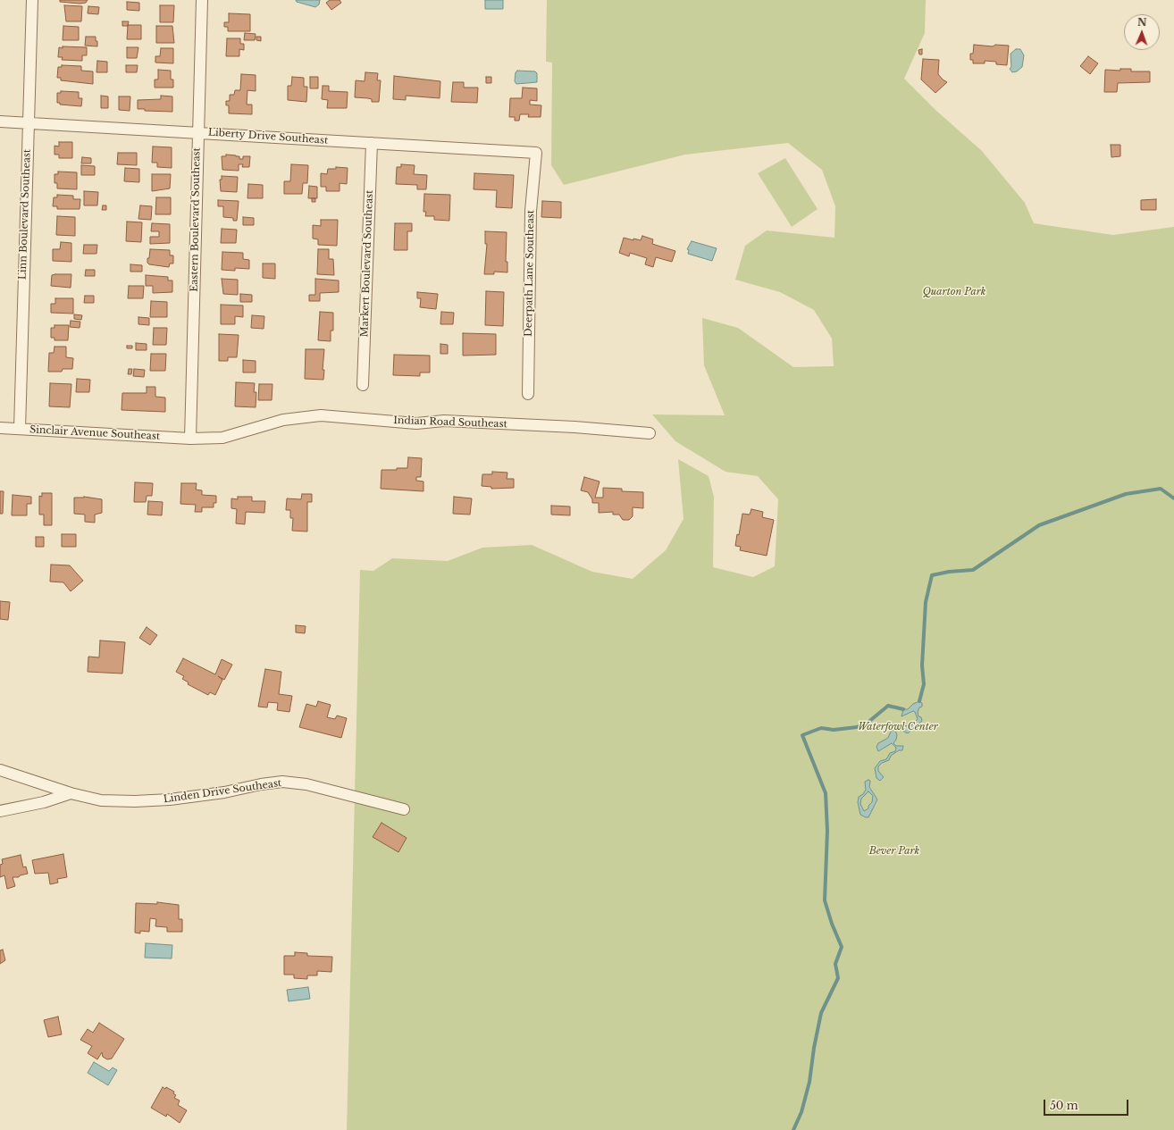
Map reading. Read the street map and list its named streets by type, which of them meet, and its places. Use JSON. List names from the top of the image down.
{
  "streets": {
    "street": [
      "Liberty Drive Southeast",
      "Linn Boulevard Southeast",
      "Eastern Boulevard Southeast",
      "Markert Boulevard Southeast",
      "Deerpath Lane Southeast",
      "Indian Road Southeast",
      "Sinclair Avenue Southeast",
      "Linden Drive Southeast"
    ]
  },
  "crossings": [
    ["Liberty Drive Southeast", "Linn Boulevard Southeast"],
    ["Liberty Drive Southeast", "Eastern Boulevard Southeast"],
    ["Liberty Drive Southeast", "Markert Boulevard Southeast"],
    ["Liberty Drive Southeast", "Deerpath Lane Southeast"],
    ["Linn Boulevard Southeast", "Sinclair Avenue Southeast"],
    ["Eastern Boulevard Southeast", "Indian Road Southeast"],
    ["Eastern Boulevard Southeast", "Sinclair Avenue Southeast"],
    ["Indian Road Southeast", "Sinclair Avenue Southeast"]
  ],
  "parks": ["Quarton Park", "Waterfowl Center", "Bever Park"],
  "scale_bar": "50 m",
  "north": "top"
}
